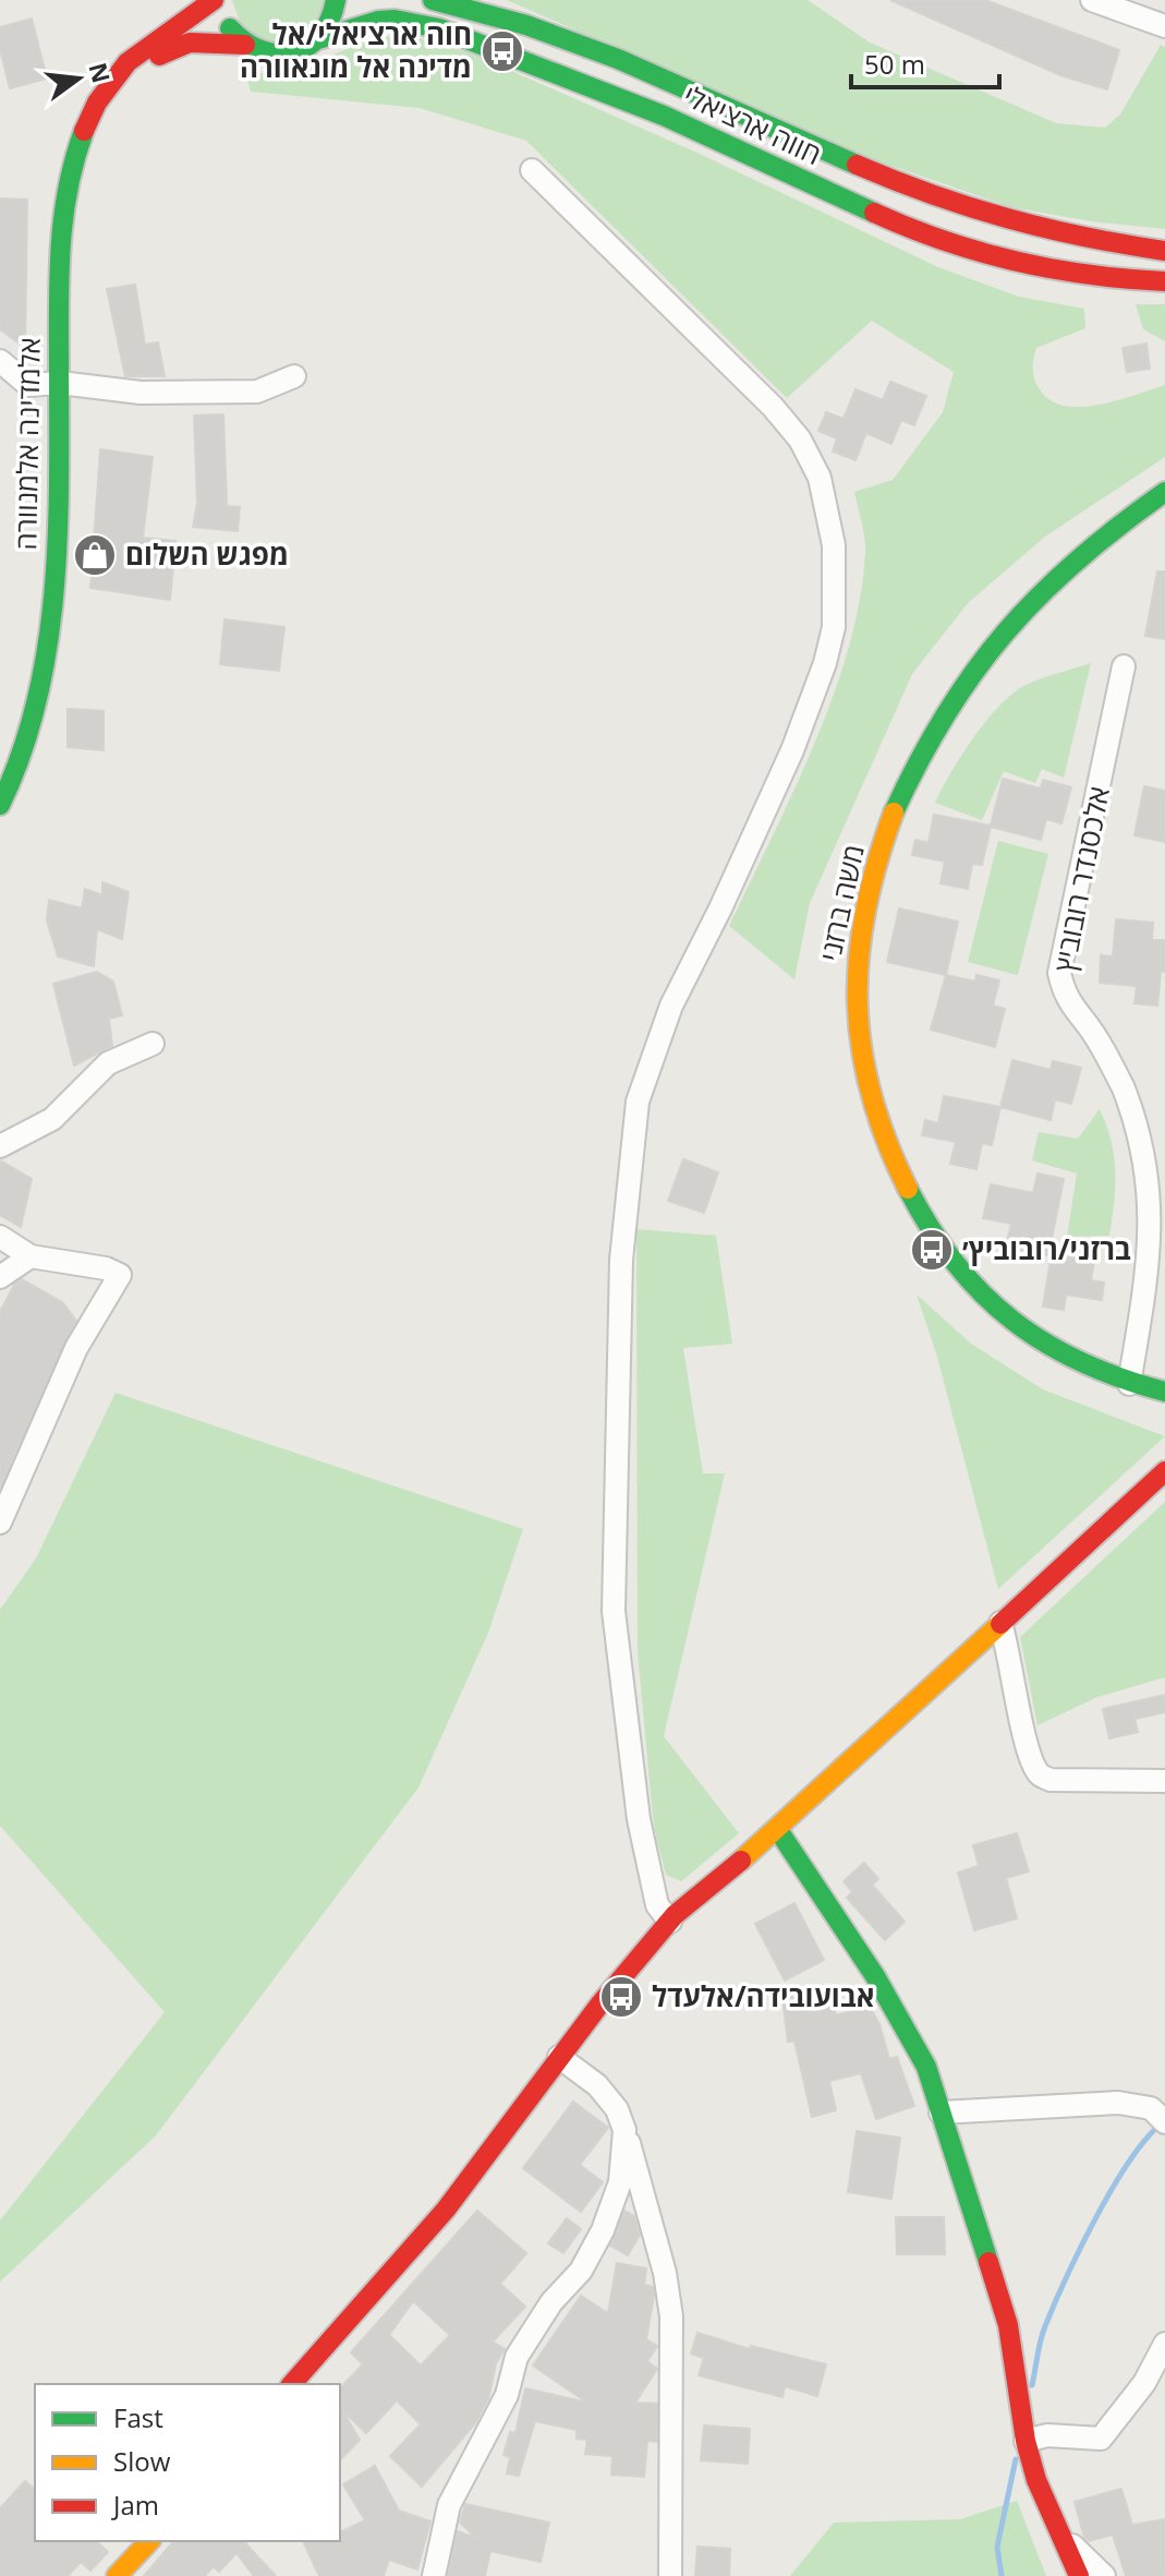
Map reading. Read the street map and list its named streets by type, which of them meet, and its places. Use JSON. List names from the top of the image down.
{
  "streets": {
    "street": [
      "חווה ארציאלי",
      "אלמדינה אלמנוורה",
      "אלכסנדר רובוביץ",
      "משה ברזני"
    ]
  },
  "crossings": [
    ["חווה ארציאלי", "אלמדינה אלמנוורה"],
    ["אלכסנדר רובוביץ", "משה ברזני"]
  ],
  "places": {
    "bus stop": ["חוה ארציאלי/אל מדינה אל מונאוורה", "ברזני/רובוביץ׳", "אבועובידה/אלעדל"],
    "shop": ["מפגש השלום"]
  },
  "legend": ["Fast", "Slow", "Jam"],
  "scale_bar": "50 m",
  "north": "right"
}
